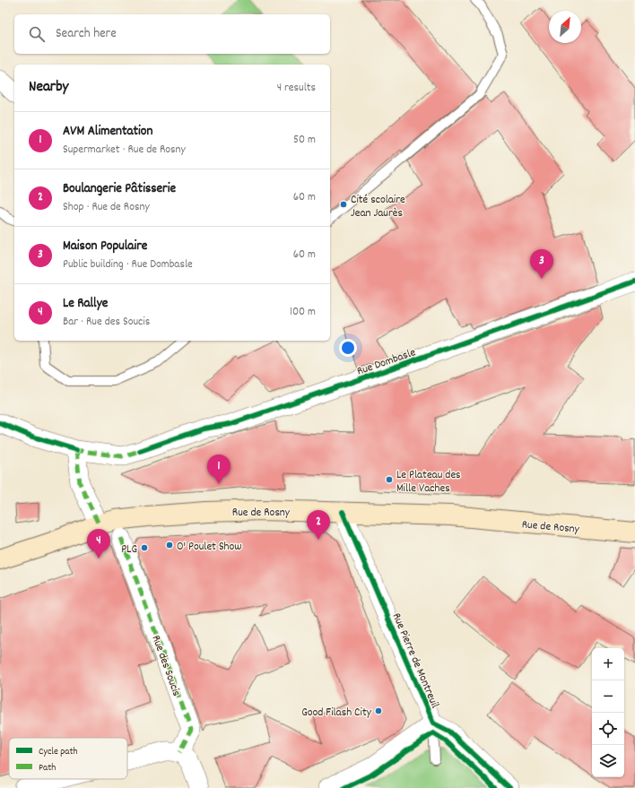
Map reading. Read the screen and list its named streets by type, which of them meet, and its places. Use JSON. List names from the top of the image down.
{
  "streets": {
    "main road": ["Rue de Rosny"],
    "street": ["Rue Dombasle", "Rue Pierre de Montreuil", "Rue des Soucis"]
  },
  "crossings": [
    ["Rue de Rosny", "Rue Pierre de Montreuil"]
  ],
  "places": [
    "Cité scolaire Jean Jaurès",
    "Le Plateau des Mille Vaches",
    "O' Poulet Show",
    "PLG",
    "Good Filash City"
  ],
  "legend": ["Cycle path", "Path"],
  "north": "top right",
  "page": {
    "search": "Search here",
    "heading": ["Nearby", "4 results"],
    "list": [
      {
        "mark": "1",
        "name": "AVM Alimentation",
        "note": "Supermarket · Rue de Rosny",
        "value": "50 m"
      },
      {
        "mark": "2",
        "name": "Boulangerie Pâtisserie",
        "note": "Shop · Rue de Rosny",
        "value": "60 m"
      },
      {
        "mark": "3",
        "name": "Maison Populaire",
        "note": "Public building · Rue Dombasle",
        "value": "60 m"
      },
      {
        "mark": "4",
        "name": "Le Rallye",
        "note": "Bar · Rue des Soucis",
        "value": "100 m"
      }
    ],
    "pins": [
      "3",
      "1",
      "2",
      "4"
    ],
    "map_buttons": ["+", "−"]
  }
}
